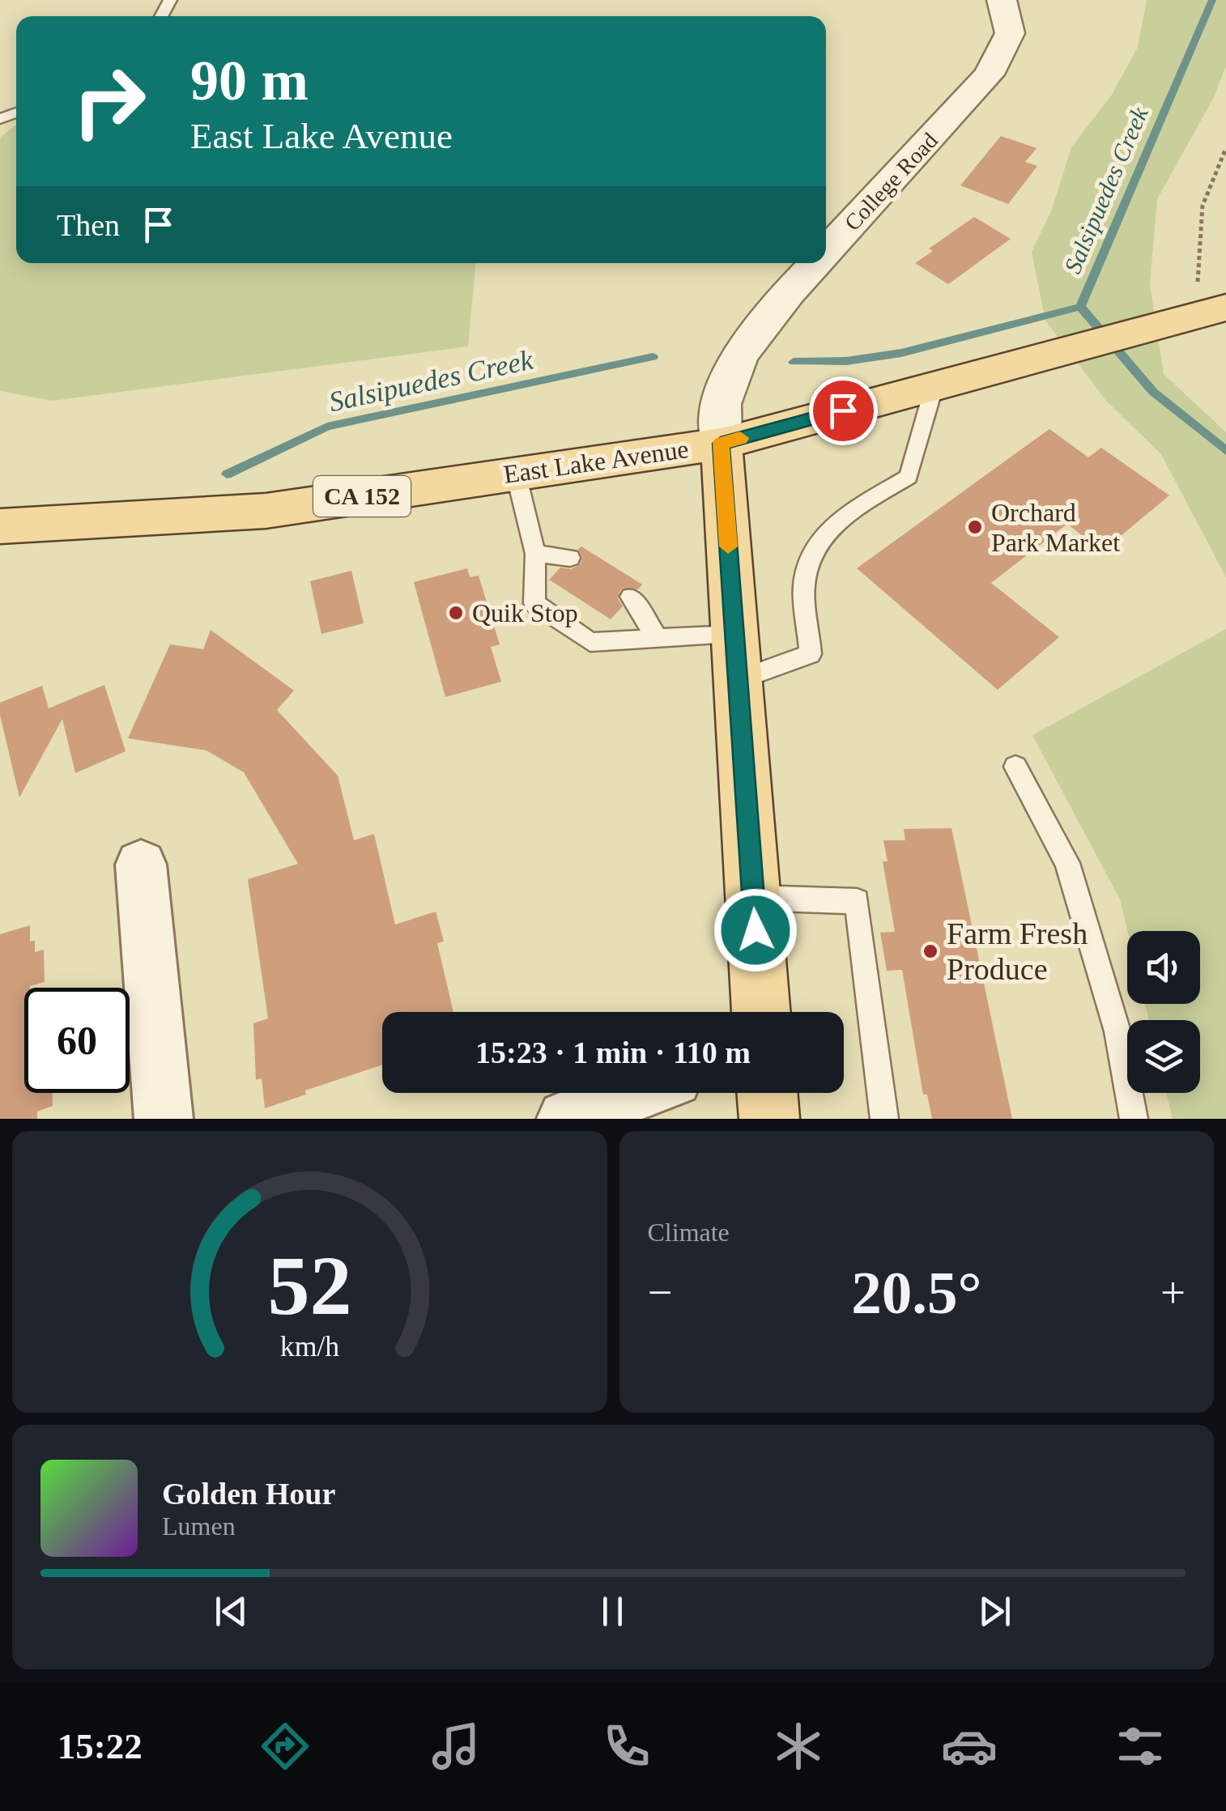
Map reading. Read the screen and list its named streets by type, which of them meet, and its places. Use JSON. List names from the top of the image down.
{
  "streets": {
    "main road": ["East Lake Avenue", "CA 152"],
    "street": ["College Road"]
  },
  "crossings": [
    ["College Road", "East Lake Avenue"]
  ],
  "water": ["Salsipuedes Creek"],
  "places": ["Orchard Park Market", "Quik Stop", "Farm Fresh Produce"],
  "page": {
    "turn": ["90 m", "East Lake Avenue"],
    "then": "Then",
    "limit": "60",
    "trip": "15:23 · 1 min · 110 m",
    "tile": "Climate",
    "heat": ["−", "20.5°", "+"],
    "song": ["Golden Hour", "Lumen"],
    "tabs": "15:22",
    "gauge": ["52", "km/h"]
  }
}
